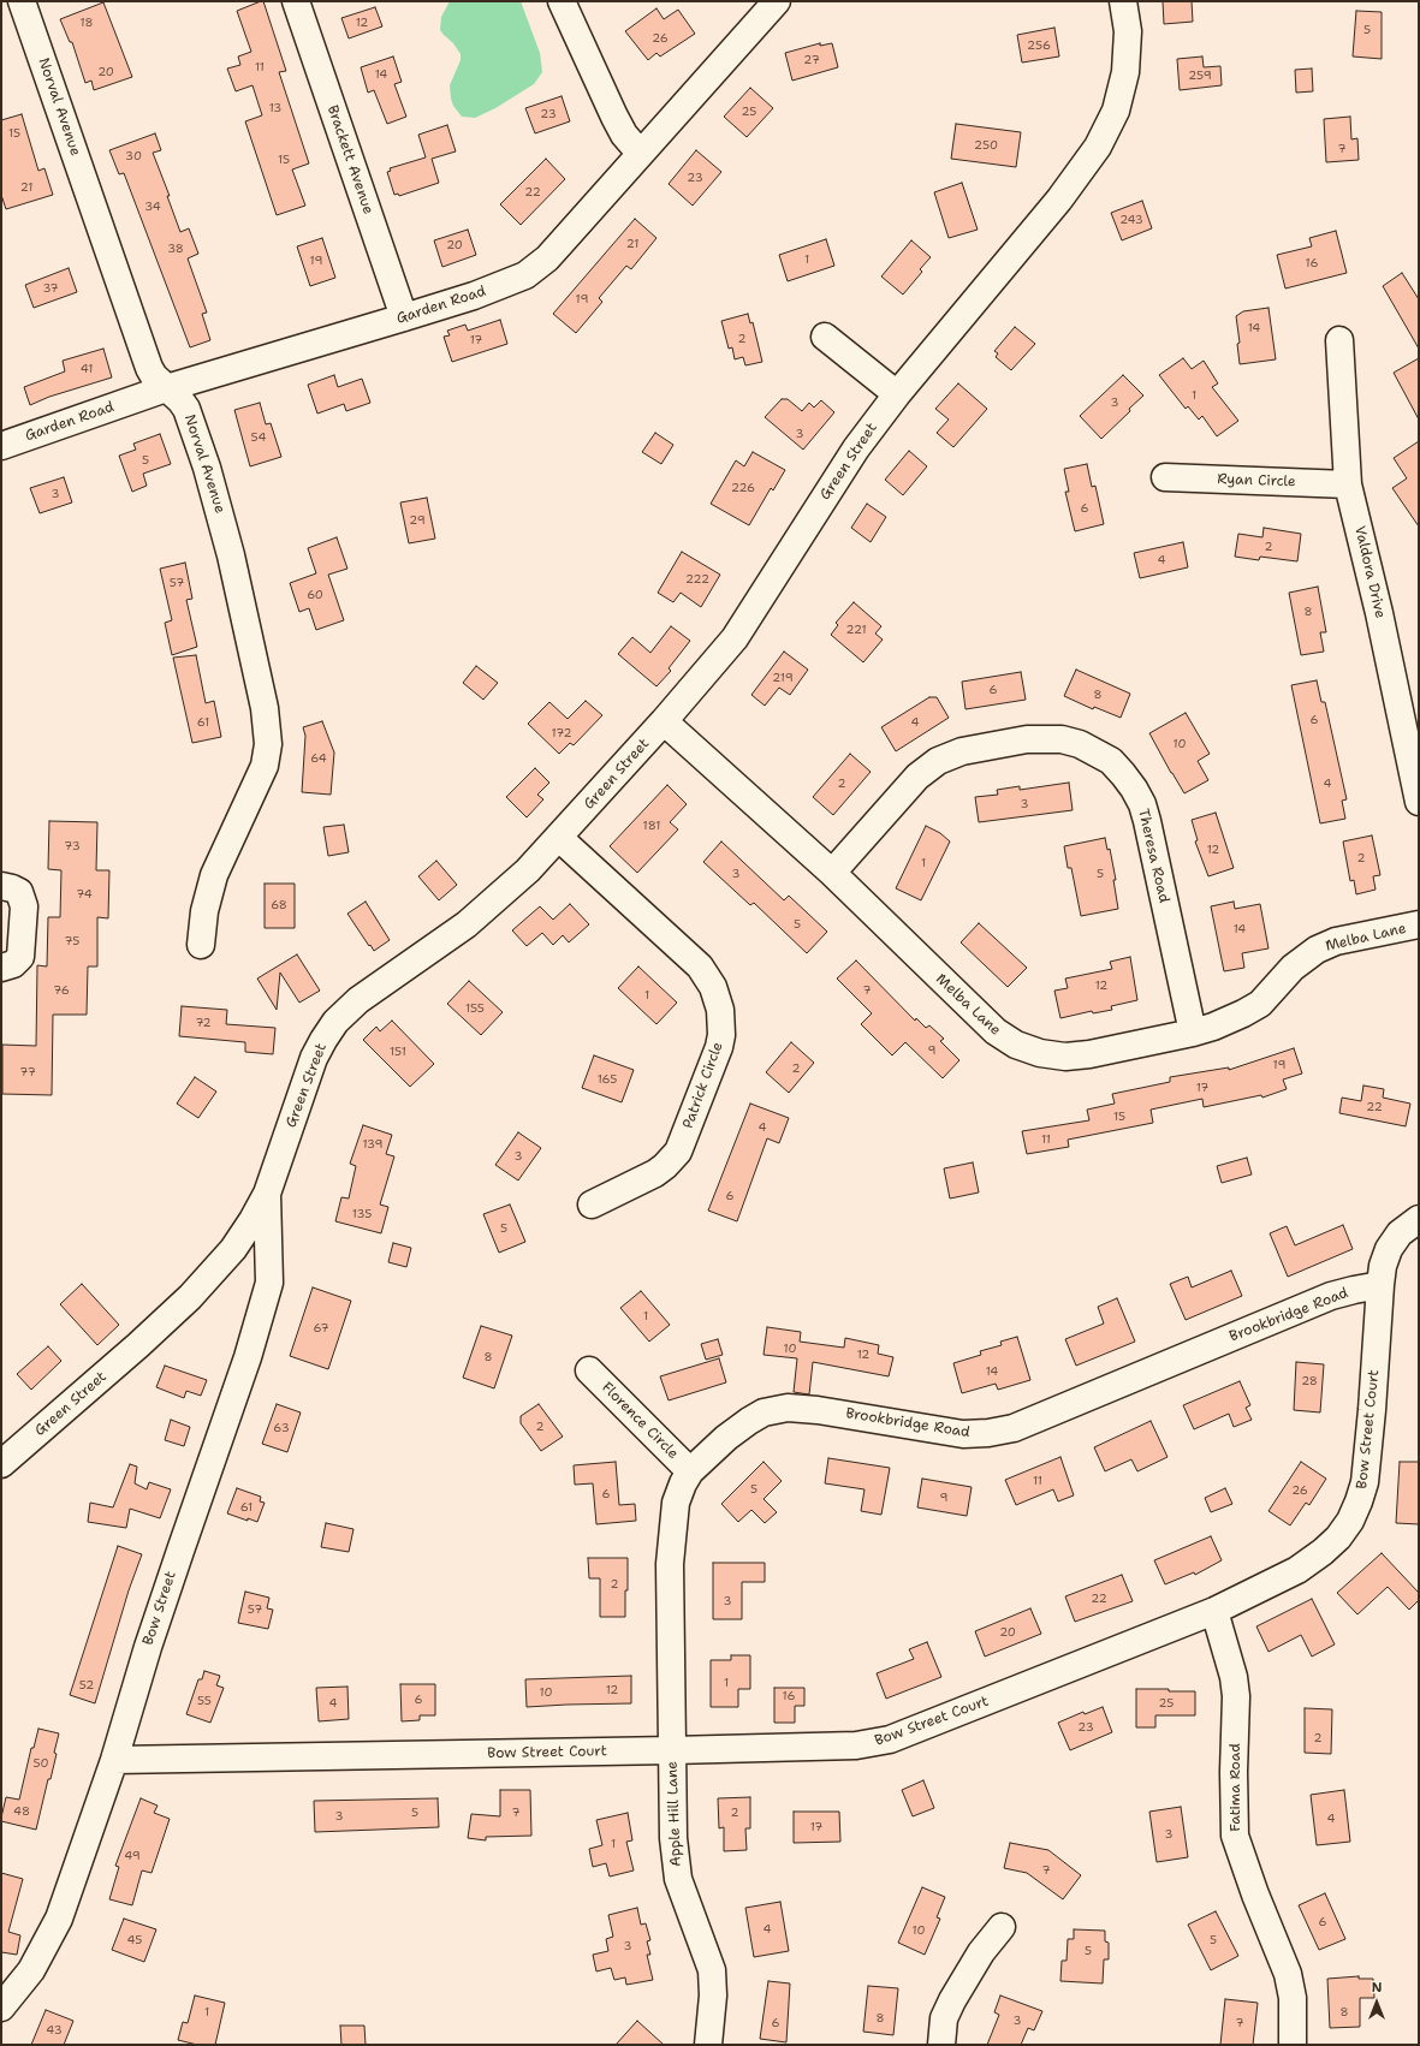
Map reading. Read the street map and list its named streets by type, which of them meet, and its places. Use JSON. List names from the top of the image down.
{
  "streets": {
    "street": [
      "Norval Avenue",
      "Brackett Avenue",
      "Garden Road",
      "Green Street",
      "Ryan Circle",
      "Valdora Drive",
      "Theresa Road",
      "Melba Lane",
      "Patrick Circle",
      "Brookbridge Road",
      "Florence Circle",
      "Bow Street Court",
      "Bow Street",
      "Fatima Road",
      "Apple Hill Lane"
    ]
  },
  "crossings": [
    ["Norval Avenue", "Garden Road"],
    ["Brackett Avenue", "Garden Road"],
    ["Green Street", "Melba Lane"],
    ["Green Street", "Patrick Circle"],
    ["Green Street", "Bow Street"],
    ["Ryan Circle", "Valdora Drive"],
    ["Theresa Road", "Melba Lane"],
    ["Brookbridge Road", "Florence Circle"],
    ["Brookbridge Road", "Bow Street Court"],
    ["Brookbridge Road", "Apple Hill Lane"],
    ["Bow Street Court", "Bow Street"],
    ["Bow Street Court", "Fatima Road"],
    ["Bow Street Court", "Apple Hill Lane"]
  ],
  "house_numbers": [
    "18",
    "12",
    "5",
    "26",
    "256",
    "27",
    "11",
    "20",
    "14",
    "259",
    "13",
    "25",
    "23",
    "15",
    "250",
    "7",
    "30",
    "15",
    "23",
    "21",
    "22",
    "34",
    "243",
    "21",
    "20",
    "38",
    "1",
    "19",
    "16",
    "37",
    "19",
    "14",
    "2",
    "17",
    "41",
    "1",
    "3",
    "3",
    "54",
    "5",
    "226",
    "3",
    "6",
    "29",
    "2",
    "4",
    "222",
    "57",
    "60",
    "8",
    "221",
    "219",
    "6",
    "8",
    "6",
    "61",
    "4",
    "172",
    "10",
    "64",
    "2",
    "4",
    "3",
    "181",
    "73",
    "12",
    "2",
    "1",
    "3",
    "5",
    "74",
    "68",
    "5",
    "14",
    "75",
    "12",
    "76",
    "7",
    "1",
    "155",
    "72",
    "9",
    "151",
    "19",
    "2",
    "77",
    "165",
    "17",
    "22",
    "15",
    "4",
    "11",
    "139",
    "3",
    "6",
    "135",
    "5",
    "1",
    "67",
    "10",
    "12",
    "8",
    "14",
    "28",
    "2",
    "63",
    "11",
    "5",
    "26",
    "6",
    "9",
    "61",
    "2",
    "22",
    "3",
    "57",
    "20",
    "1",
    "52",
    "12",
    "10",
    "16",
    "6",
    "55",
    "4",
    "25",
    "23",
    "2",
    "50",
    "48",
    "5",
    "7",
    "2",
    "3",
    "4",
    "17",
    "3",
    "1",
    "49",
    "7",
    "6",
    "4",
    "10",
    "45",
    "5",
    "3",
    "5",
    "1",
    "8",
    "8",
    "3",
    "6",
    "7",
    "43"
  ],
  "north": "top"
}
